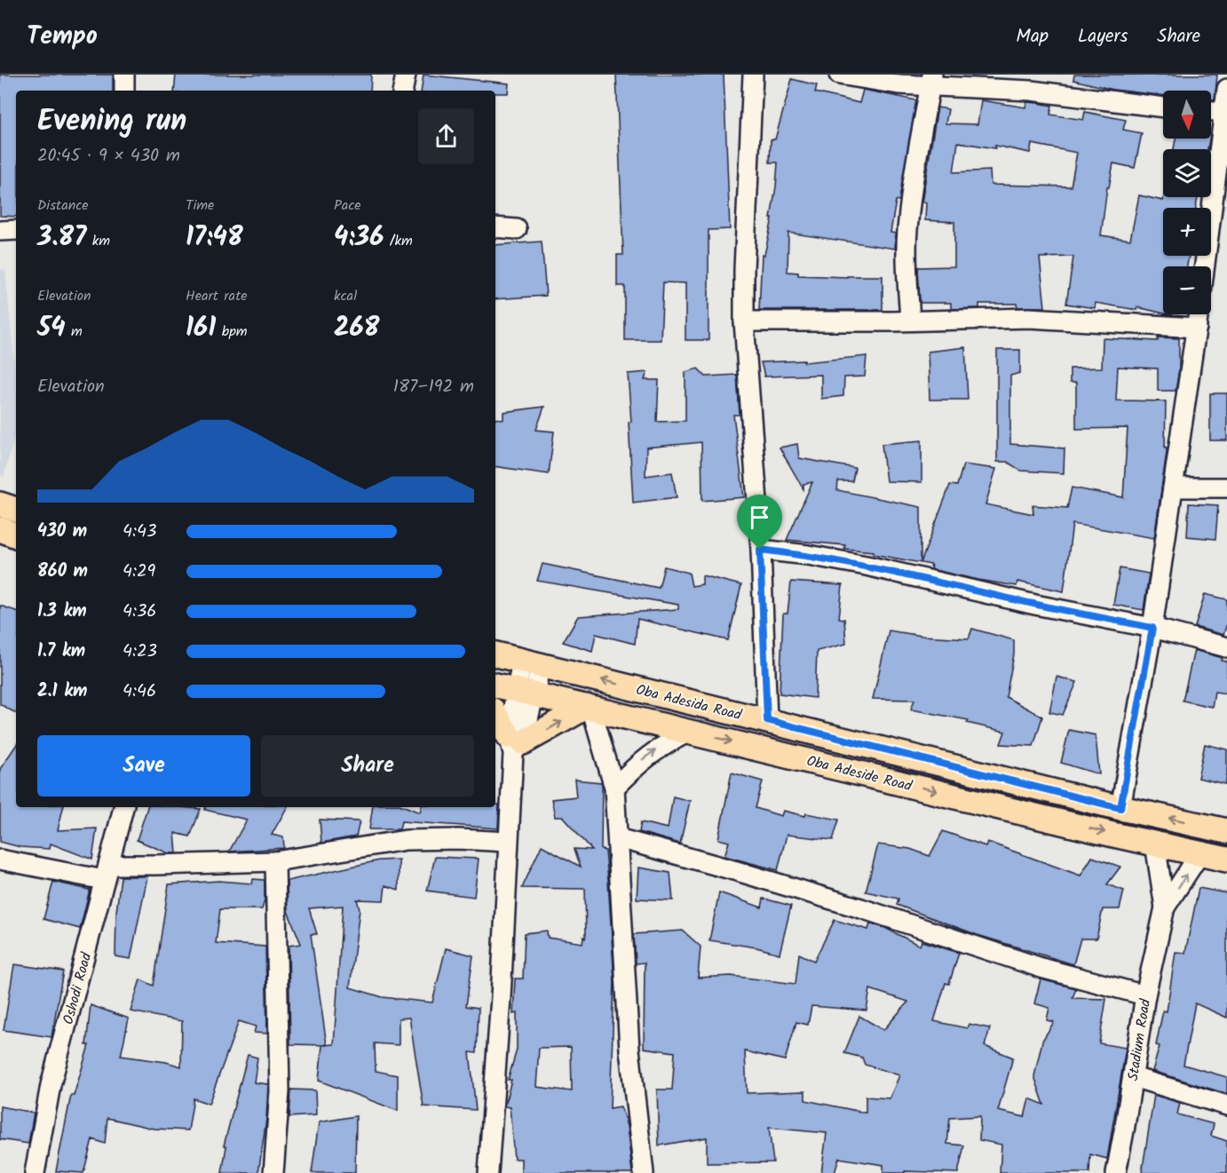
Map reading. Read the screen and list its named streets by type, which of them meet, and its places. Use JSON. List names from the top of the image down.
{
  "streets": {
    "main road": ["Oba Adesida Road", "Oba Adeside Road"],
    "street": ["Oshodi Road", "Stadium Road"]
  },
  "one_way": ["Oba Adesida Road", "Oba Adeside Road"],
  "north": "bottom",
  "page": {
    "header": "Tempo",
    "nav": ["Map", "Layers", "Share"],
    "map_buttons": ["+", "−"],
    "heading": ["Evening run", "20:45 · 9 × 430 m"],
    "stats": [
      ["Distance", "3.87 km"],
      ["Time", "17:48"],
      ["Pace", "4:36 /km"],
      ["Elevation", "54 m"],
      ["Heart rate", "161 bpm"],
      ["kcal", "268"]
    ],
    "chart": ["Elevation", "187–192 m"],
    "list": [
      {
        "name": "430 m",
        "note": "4:43"
      },
      {
        "name": "860 m",
        "note": "4:29"
      },
      {
        "name": "1.3 km",
        "note": "4:36"
      },
      {
        "name": "1.7 km",
        "note": "4:23"
      },
      {
        "name": "2.1 km",
        "note": "4:46"
      }
    ],
    "buttons": ["Save", "Share"]
  }
}
